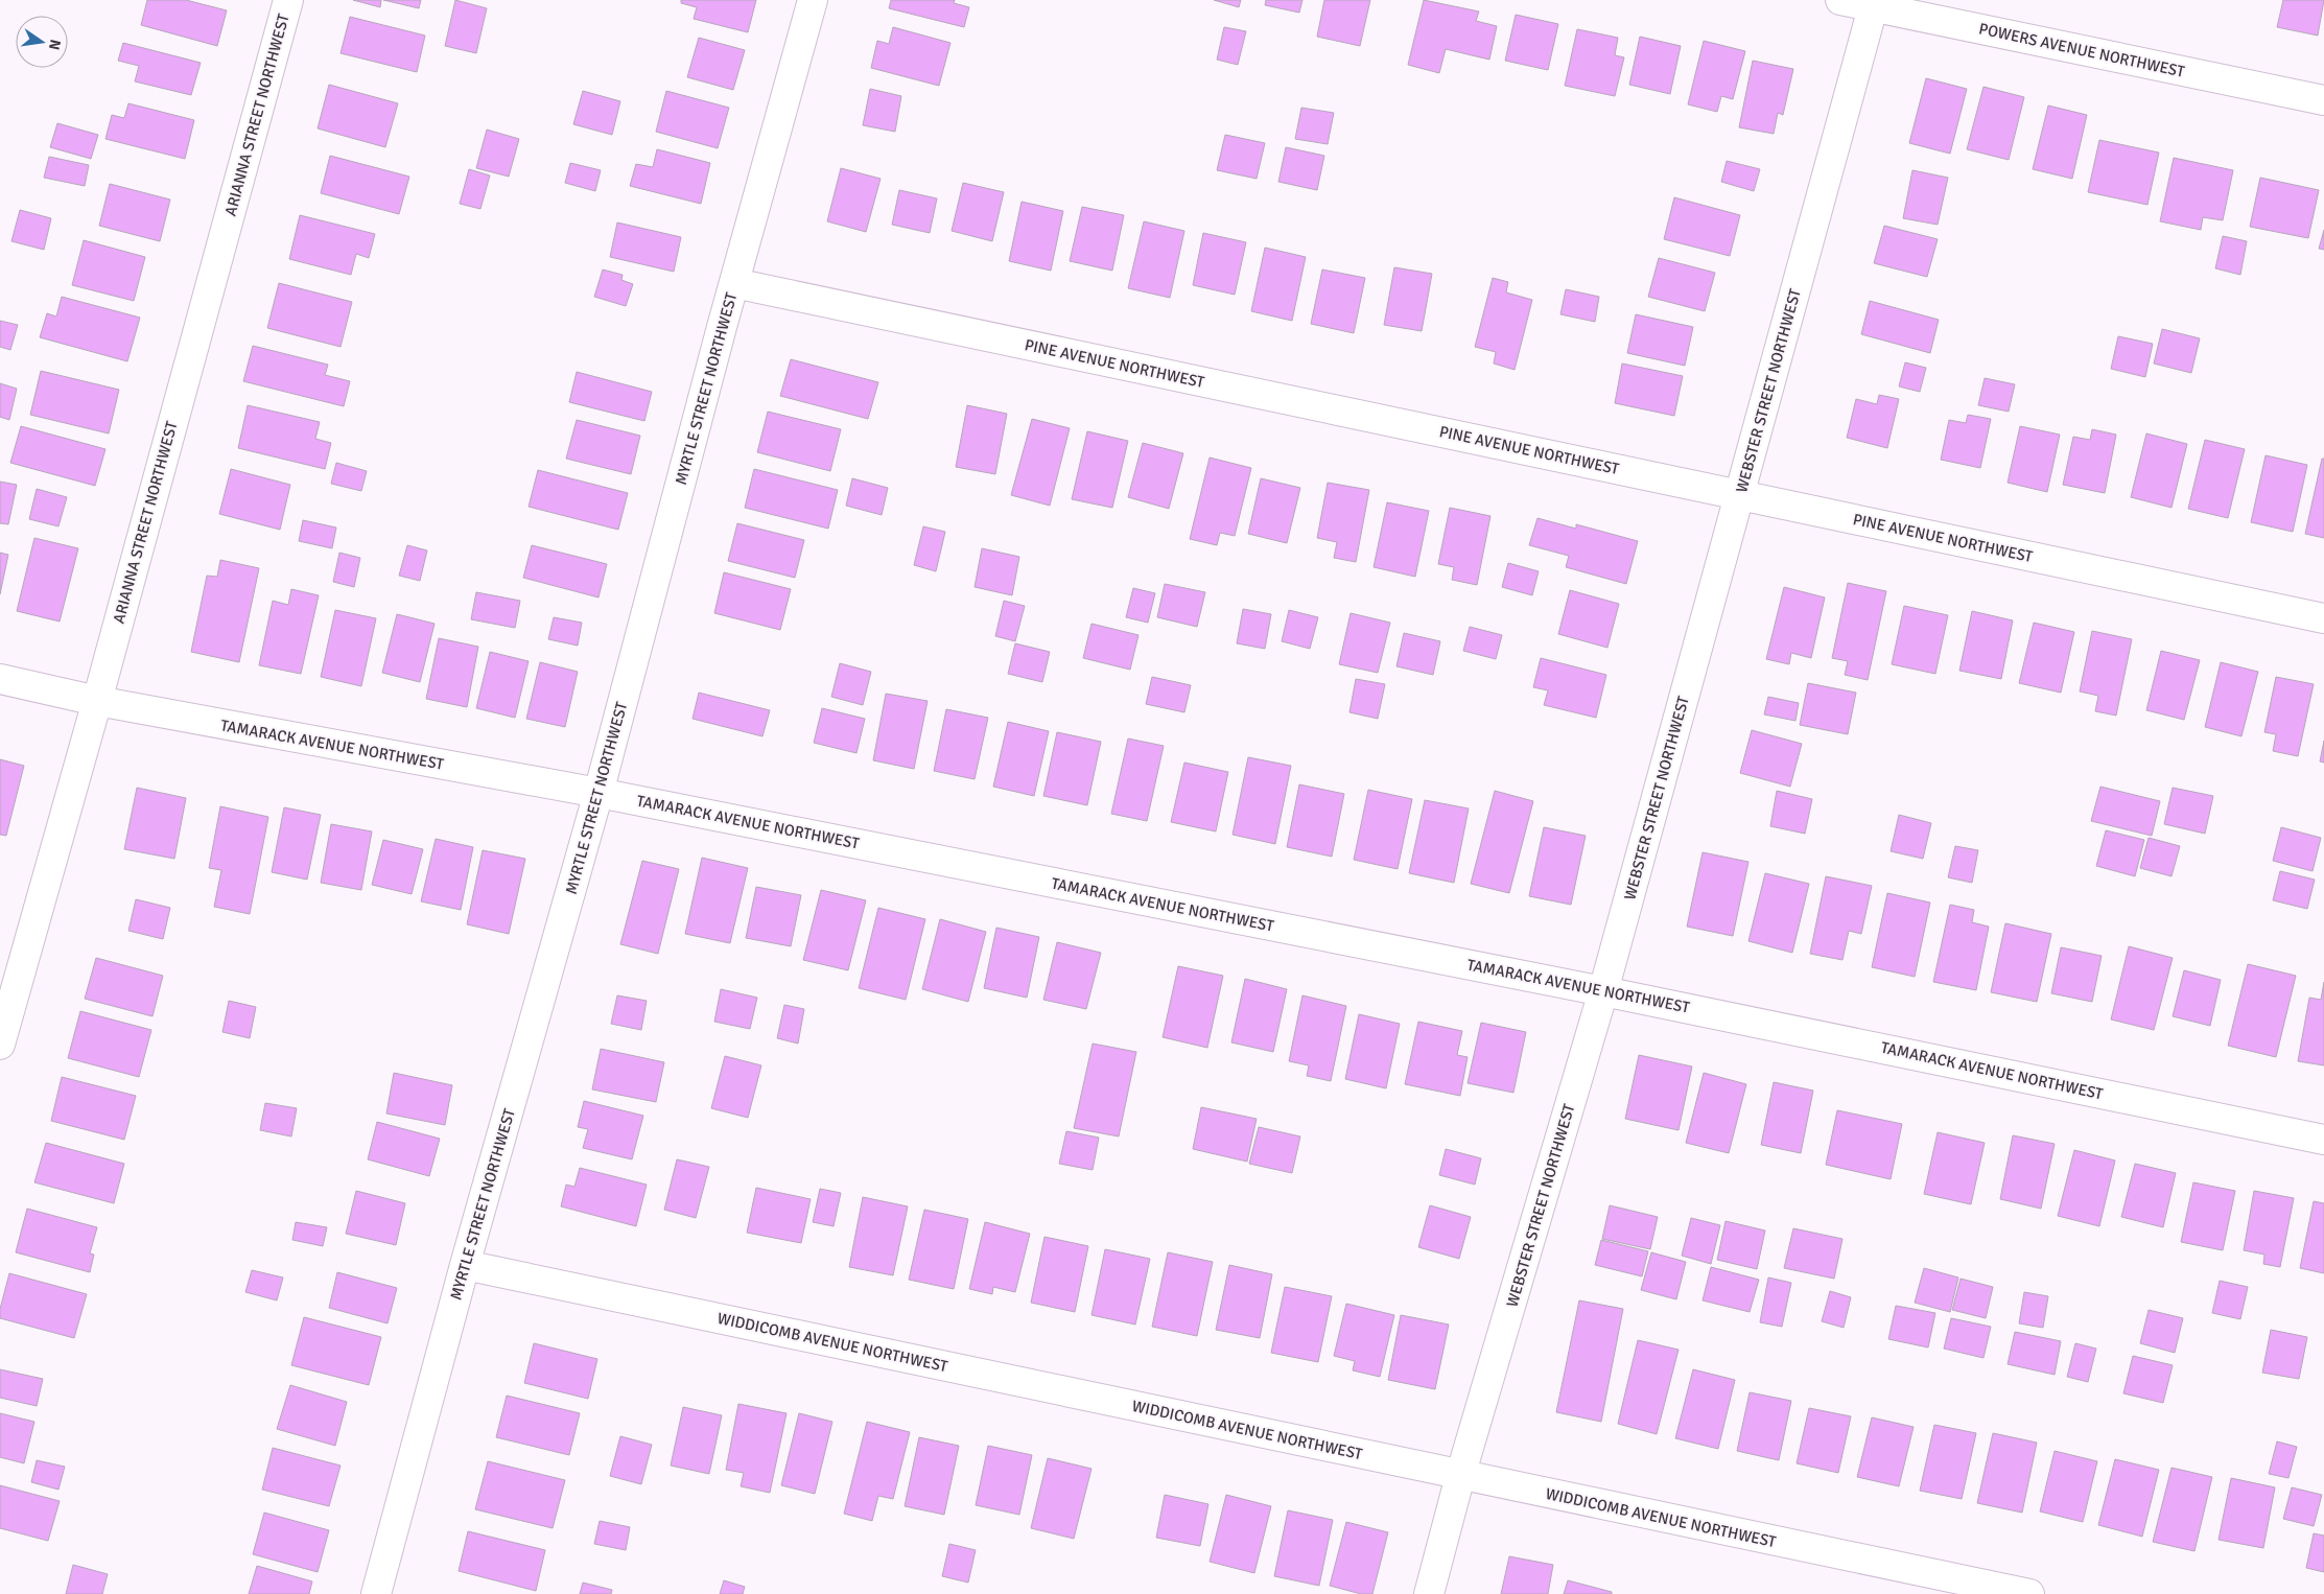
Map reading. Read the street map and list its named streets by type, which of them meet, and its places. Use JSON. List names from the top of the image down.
{
  "streets": {
    "street": [
      "POWERS AVENUE NORTHWEST",
      "ARIANNA STREET NORTHWEST",
      "PINE AVENUE NORTHWEST",
      "MYRTLE STREET NORTHWEST",
      "WEBSTER STREET NORTHWEST",
      "TAMARACK AVENUE NORTHWEST",
      "WIDDICOMB AVENUE NORTHWEST"
    ]
  },
  "crossings": [
    ["POWERS AVENUE NORTHWEST", "WEBSTER STREET NORTHWEST"],
    ["ARIANNA STREET NORTHWEST", "TAMARACK AVENUE NORTHWEST"],
    ["PINE AVENUE NORTHWEST", "MYRTLE STREET NORTHWEST"],
    ["PINE AVENUE NORTHWEST", "WEBSTER STREET NORTHWEST"],
    ["MYRTLE STREET NORTHWEST", "TAMARACK AVENUE NORTHWEST"],
    ["MYRTLE STREET NORTHWEST", "WIDDICOMB AVENUE NORTHWEST"],
    ["WEBSTER STREET NORTHWEST", "TAMARACK AVENUE NORTHWEST"],
    ["WEBSTER STREET NORTHWEST", "WIDDICOMB AVENUE NORTHWEST"]
  ],
  "north": "right"
}
